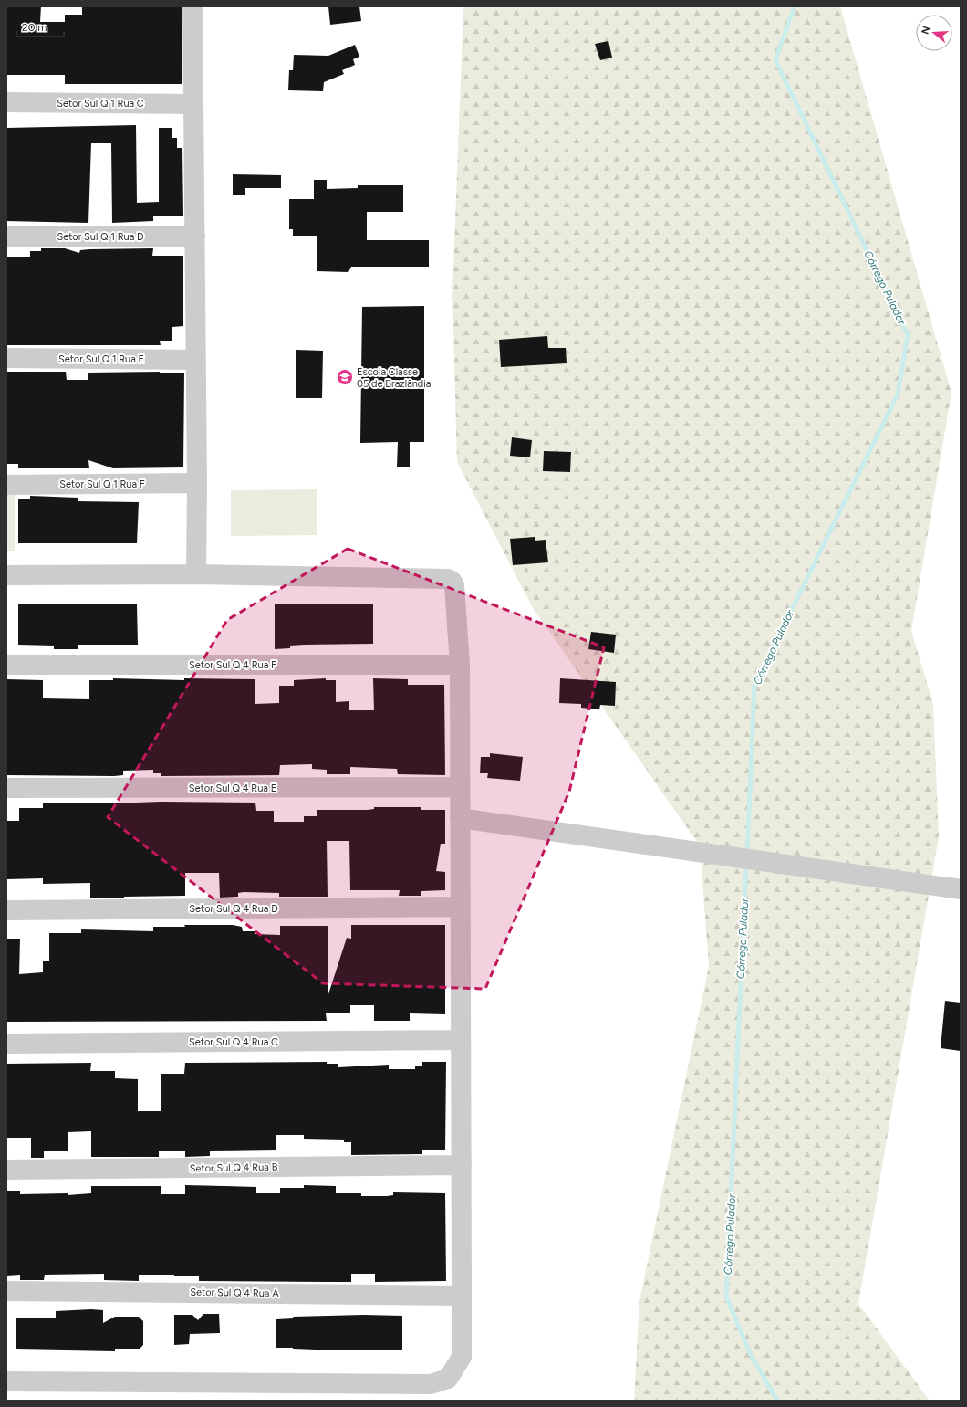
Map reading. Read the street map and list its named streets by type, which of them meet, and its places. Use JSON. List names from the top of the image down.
{
  "streets": {
    "street": [
      "Setor Sul Q 1 Rua C",
      "Setor Sul Q 1 Rua D",
      "Setor Sul Q 1 Rua E",
      "Setor Sul Q 1 Rua F",
      "Setor Sul Q 4 Rua F",
      "Setor Sul Q 4 Rua E",
      "Setor Sul Q 4 Rua D",
      "Setor Sul Q 4 Rua C",
      "Setor Sul Q 4 Rua B",
      "Setor Sul Q 4 Rua A"
    ]
  },
  "water": ["Córrego Pulador"],
  "places": {
    "school or university": ["Escola Classe 05 de Brazlândia"]
  },
  "scale_bar": "20 m",
  "north": "left"
}
